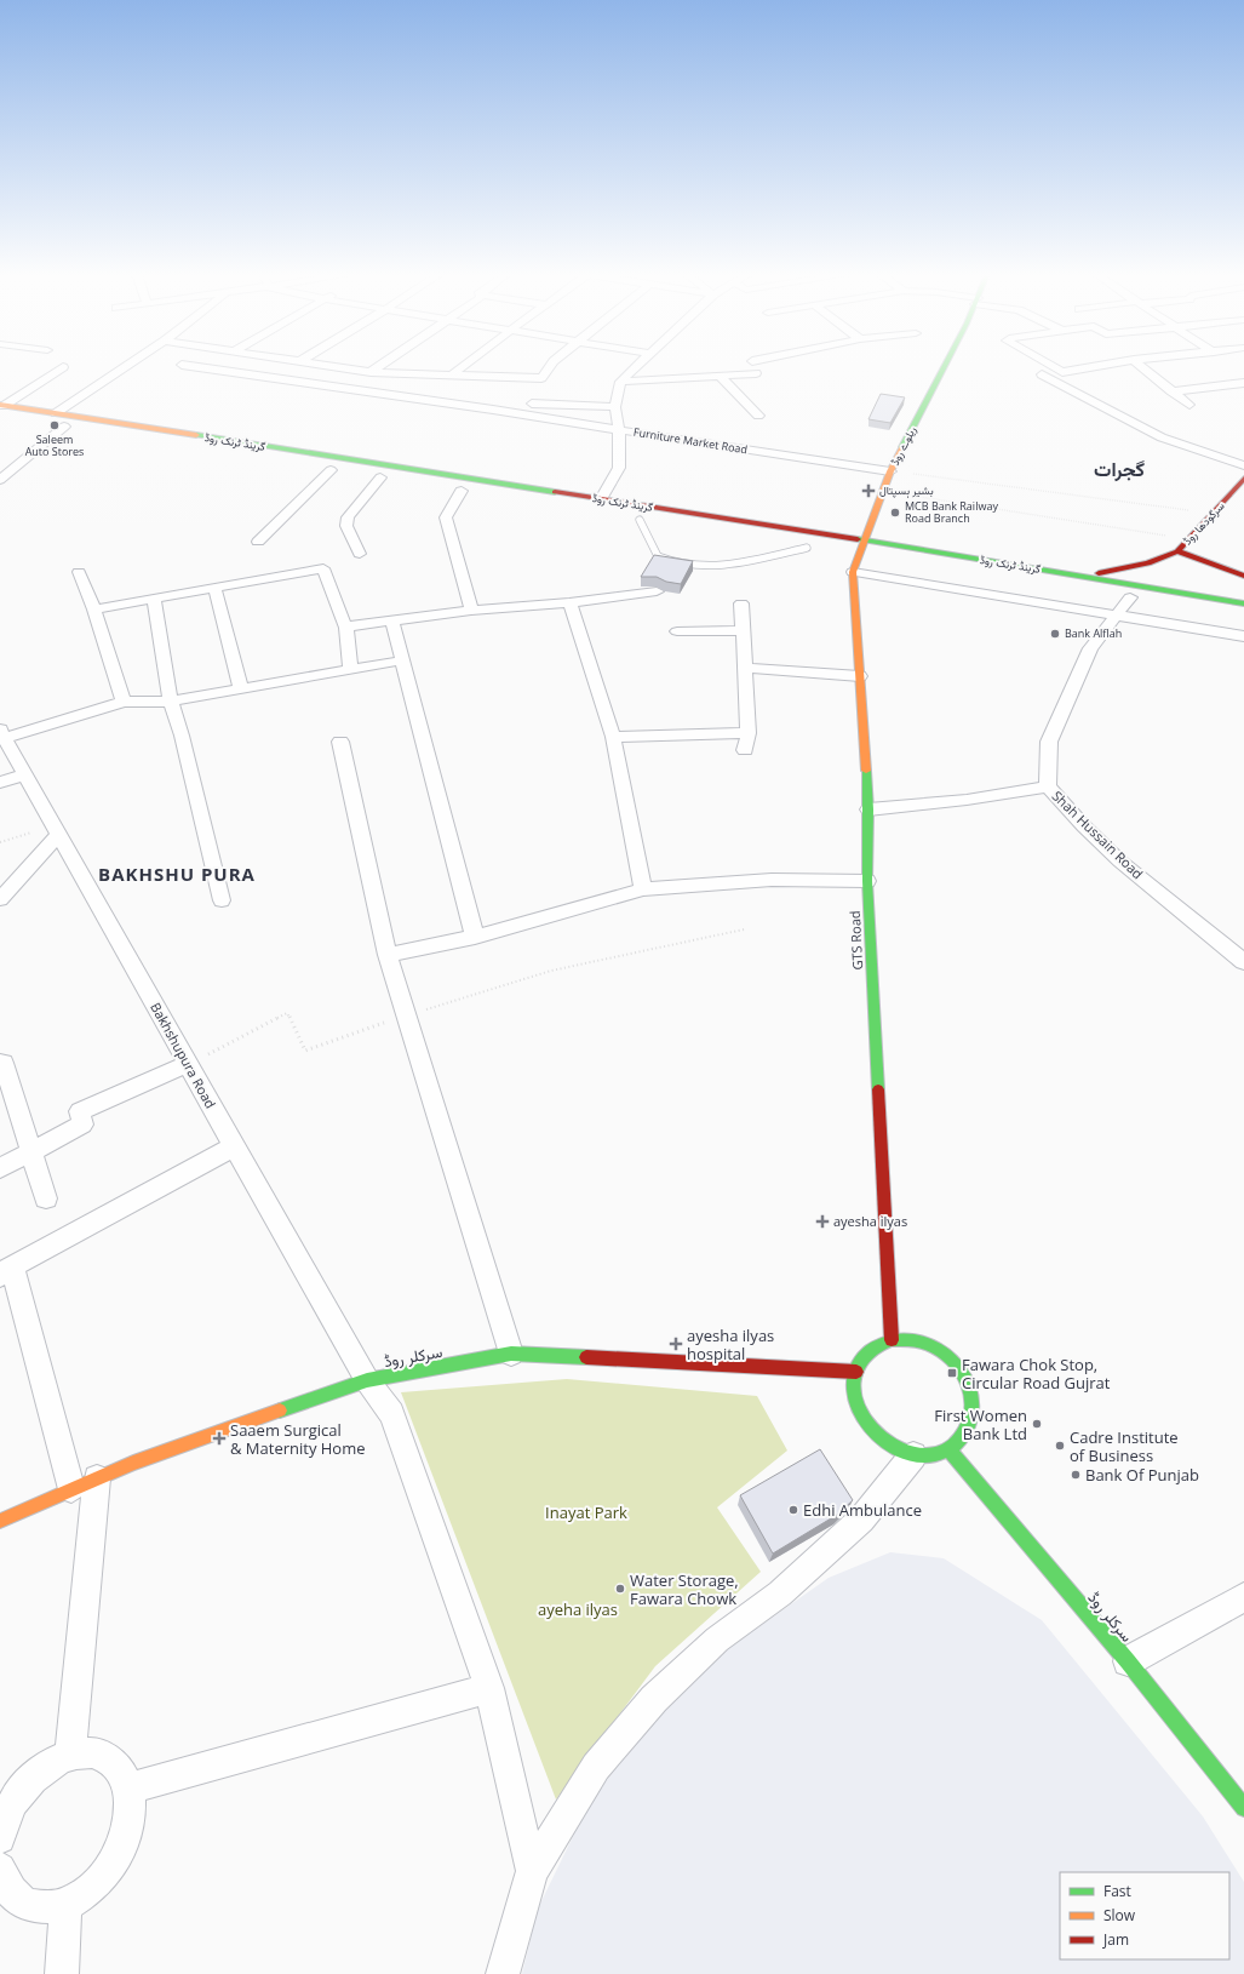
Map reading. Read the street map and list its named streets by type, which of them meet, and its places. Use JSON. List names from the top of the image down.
{
  "streets": {
    "main road": [
      "گرینڈ ٹرنک روڈ",
      "ریلوے روڈ",
      "سرگودھا روڈ",
      "GTS Road",
      "سرکلر روڈ"
    ],
    "street": ["Furniture Market Road", "Shah Hussain Road", "Bakhshupura Road"]
  },
  "crossings": [
    ["Furniture Market Road", "ریلوے روڈ"],
    ["گرینڈ ٹرنک روڈ", "ریلوے روڈ"],
    ["گرینڈ ٹرنک روڈ", "سرگودھا روڈ"],
    ["گرینڈ ٹرنک روڈ", "GTS Road"],
    ["ریلوے روڈ", "GTS Road"],
    ["GTS Road", "سرکلر روڈ"],
    ["Bakhshupura Road", "سرکلر روڈ"]
  ],
  "districts": ["گجرات", "BAKHSHU PURA"],
  "parks": ["Inayat Park", "ayeha ilyas"],
  "places": {
    "other": [
      "Saleem Auto Stores",
      "MCB Bank Railway Road Branch",
      "Bank Alflah",
      "First Women Bank Ltd",
      "Cadre Institute of Business",
      "Bank Of Punjab",
      "Edhi Ambulance",
      "Water Storage, Fawara Chowk"
    ],
    "health": [
      "بشیر ہسپتال",
      "ayesha ilyas",
      "ayesha ilyas hospital",
      "Saaem Surgical & Maternity Home"
    ],
    "transit": ["Fawara Chok Stop, Circular Road Gujrat"]
  },
  "legend": ["Fast", "Slow", "Jam"]
}
